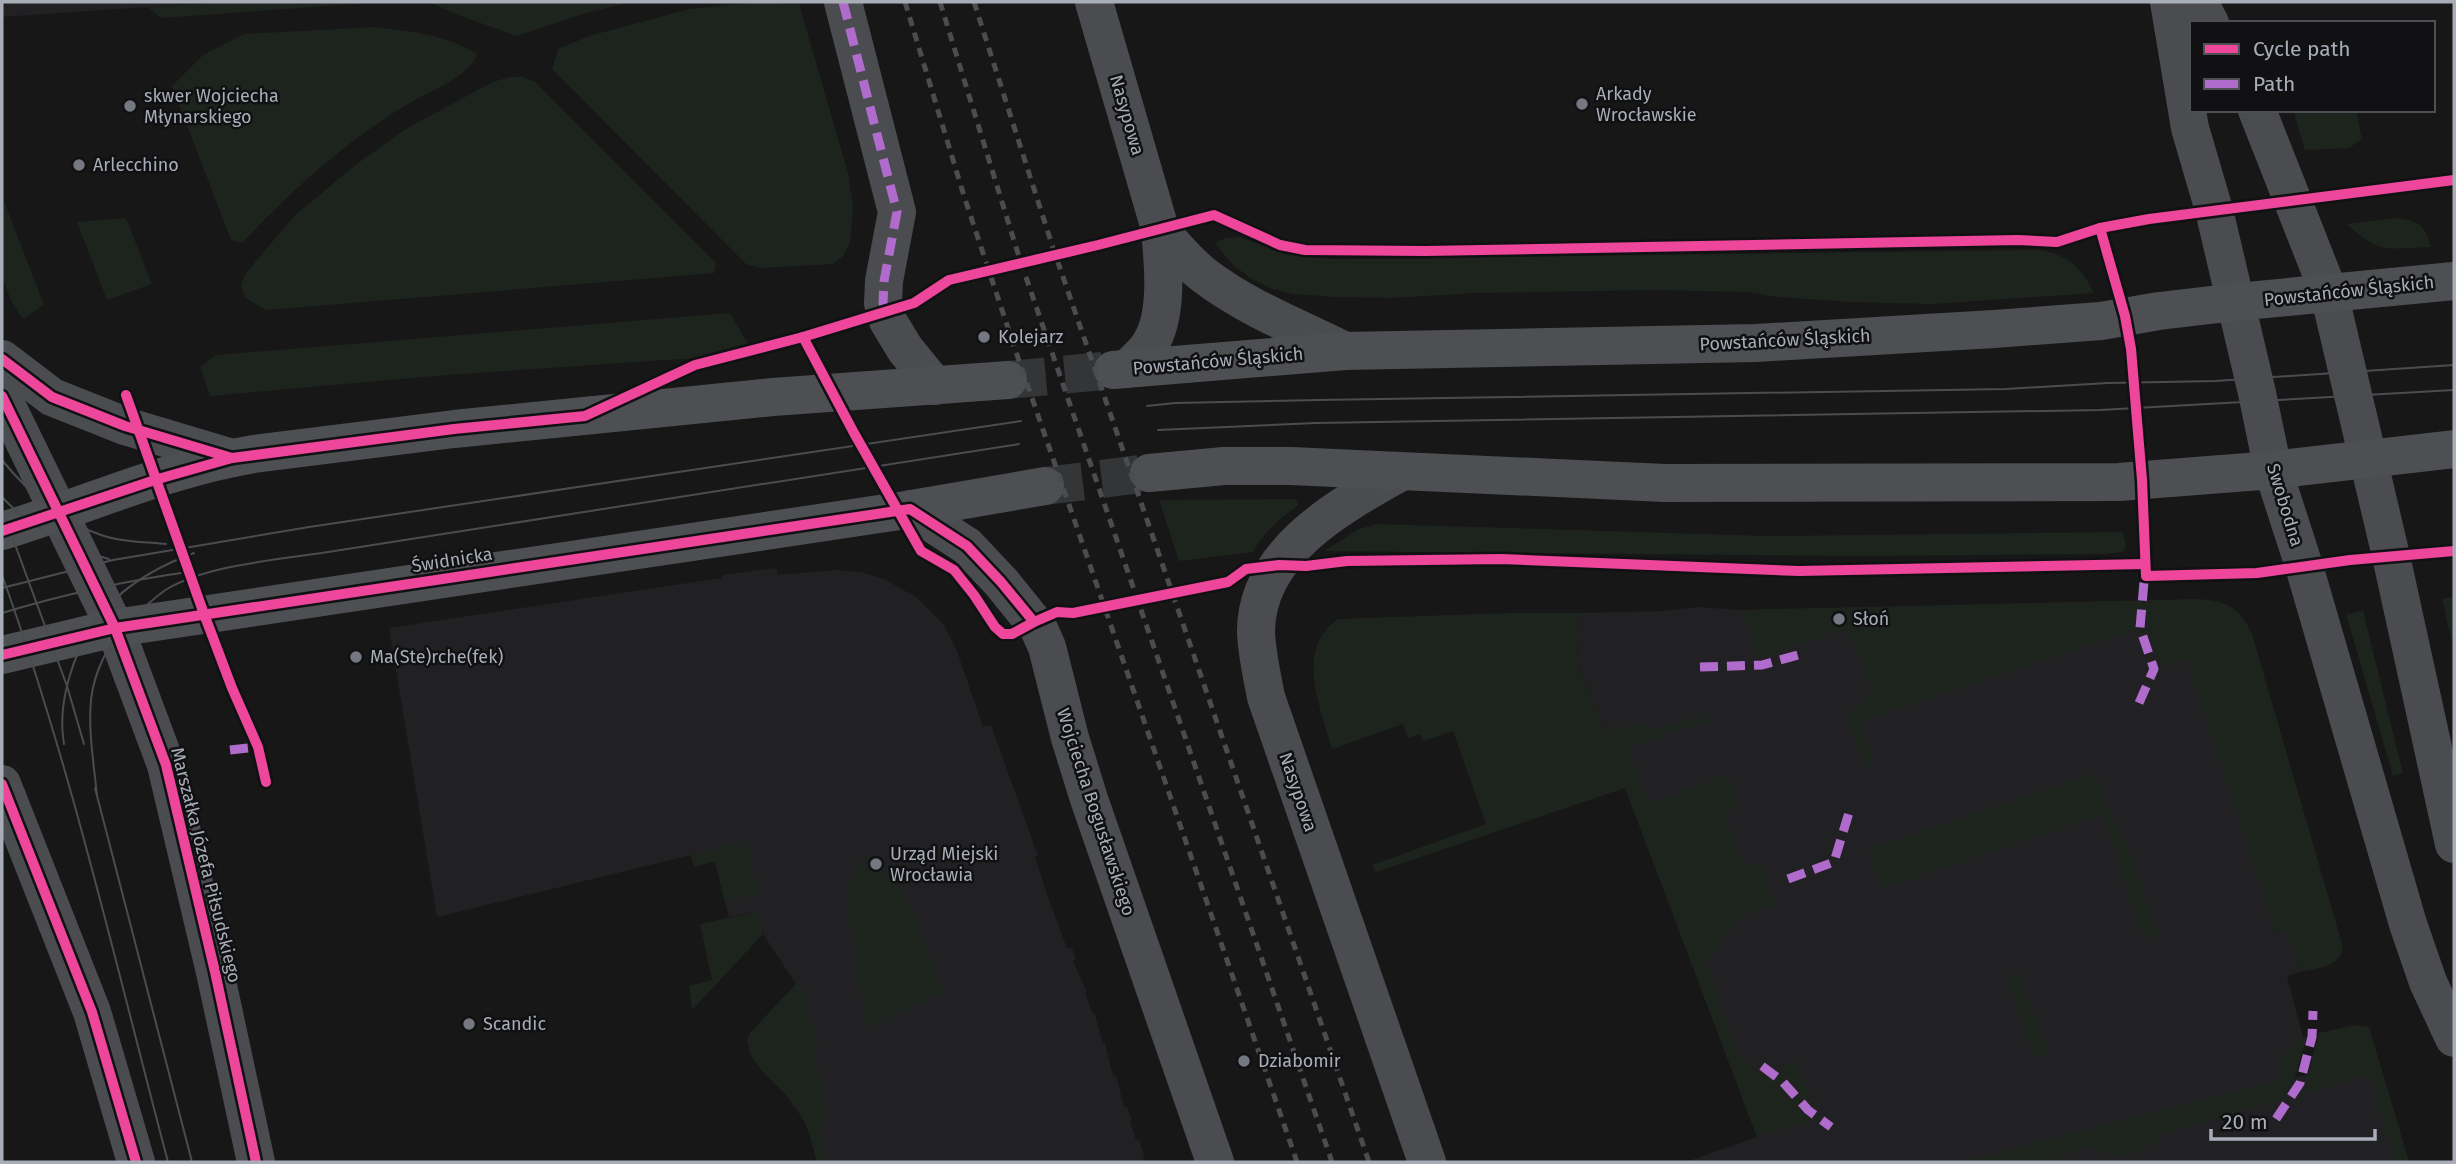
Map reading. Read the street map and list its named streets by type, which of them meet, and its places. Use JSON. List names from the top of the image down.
{
  "streets": {
    "main road": ["Powstańców Śląskich", "Świdnicka"],
    "street": [
      "Nasypowa",
      "Swobodna",
      "Wojciecha Bogusławskiego",
      "Marszałka Józefa Piłsudskiego"
    ]
  },
  "crossings": [
    ["Nasypowa", "Powstańców Śląskich"],
    ["Powstańców Śląskich", "Swobodna"],
    ["Świdnicka", "Wojciecha Bogusławskiego"],
    ["Świdnicka", "Marszałka Józefa Piłsudskiego"]
  ],
  "places": [
    "Arkady Wrocławskie",
    "skwer Wojciecha Młynarskiego",
    "Arlecchino",
    "Kolejarz",
    "Słoń",
    "Ma(Ste)rche(fek)",
    "Urząd Miejski Wrocławia",
    "Scandic",
    "Dziabomir"
  ],
  "legend": ["Cycle path", "Path"],
  "scale_bar": "20 m"
}
